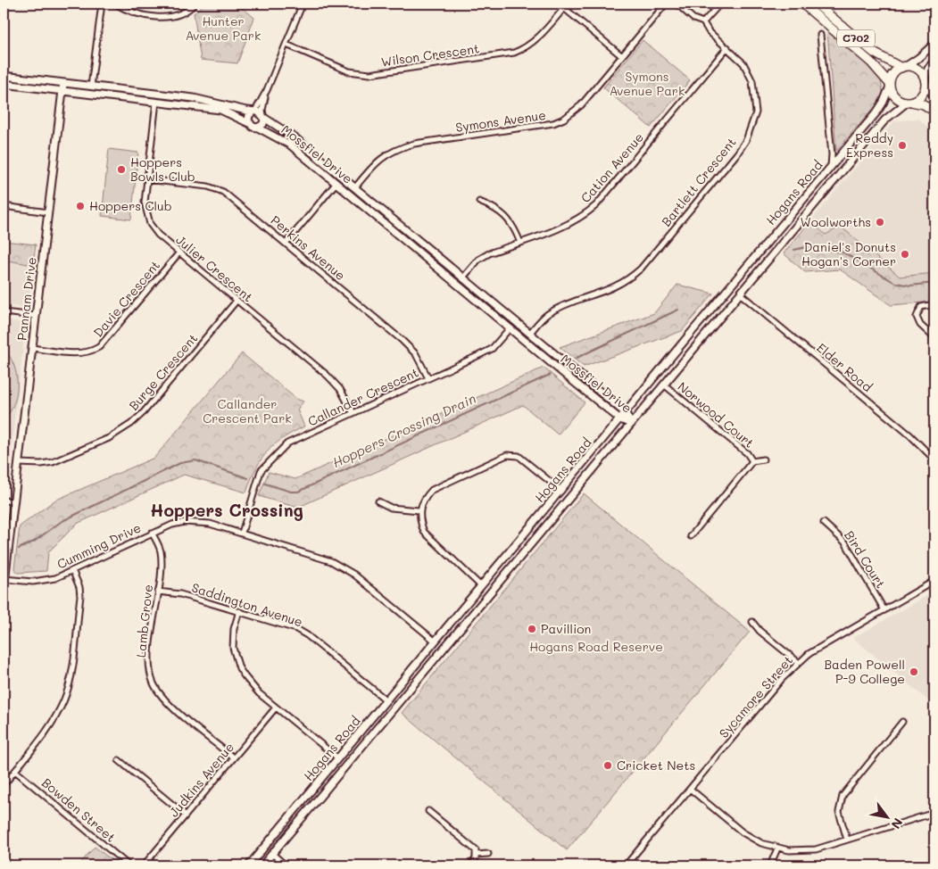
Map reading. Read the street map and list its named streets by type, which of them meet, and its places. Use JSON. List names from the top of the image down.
{
  "streets": {
    "highway": ["C702"],
    "street": [
      "Wilson Crescent",
      "Symons Avenue",
      "Mossfiel Drive",
      "Cation Avenue",
      "Bartlett Crescent",
      "Hogans Road",
      "Perkins Avenue",
      "Julier Crescent",
      "Pannam Drive",
      "Davie Crescent",
      "Elder Road",
      "Burge Crescent",
      "Callander Crescent",
      "Norwood Court",
      "Cumming Drive",
      "Bird Court",
      "Saddington Avenue",
      "Lamb Grove",
      "Sycamore Street",
      "Judkins Avenue",
      "Bowden Street"
    ]
  },
  "crossings": [
    ["C702", "Hogans Road"],
    ["Symons Avenue", "Mossfiel Drive"],
    ["Mossfiel Drive", "Cation Avenue"],
    ["Mossfiel Drive", "Bartlett Crescent"],
    ["Mossfiel Drive", "Hogans Road"],
    ["Mossfiel Drive", "Callander Crescent"],
    ["Cation Avenue", "Bartlett Crescent"],
    ["Hogans Road", "Elder Road"],
    ["Hogans Road", "Norwood Court"],
    ["Hogans Road", "Cumming Drive"],
    ["Hogans Road", "Saddington Avenue"],
    ["Perkins Avenue", "Julier Crescent"],
    ["Perkins Avenue", "Callander Crescent"],
    ["Julier Crescent", "Davie Crescent"],
    ["Julier Crescent", "Burge Crescent"],
    ["Julier Crescent", "Callander Crescent"],
    ["Pannam Drive", "Davie Crescent"],
    ["Pannam Drive", "Burge Crescent"],
    ["Pannam Drive", "Cumming Drive"],
    ["Callander Crescent", "Cumming Drive"],
    ["Cumming Drive", "Lamb Grove"],
    ["Bird Court", "Sycamore Street"],
    ["Saddington Avenue", "Lamb Grove"],
    ["Lamb Grove", "Judkins Avenue"]
  ],
  "districts": ["Hoppers Crossing"],
  "water": ["Hoppers Crossing Drain"],
  "parks": [
    "Hunter Avenue Park",
    "Symons Avenue Park",
    "Callander Crescent Park",
    "Hogans Road Reserve"
  ],
  "places": [
    "Reddy Express",
    "Hoppers Bowls Club",
    "Hoppers Club",
    "Woolworths",
    "Daniel's Donuts Hogan's Corner",
    "Pavillion",
    "Baden Powell P-9 College",
    "Cricket Nets"
  ],
  "north": "bottom right"
}
